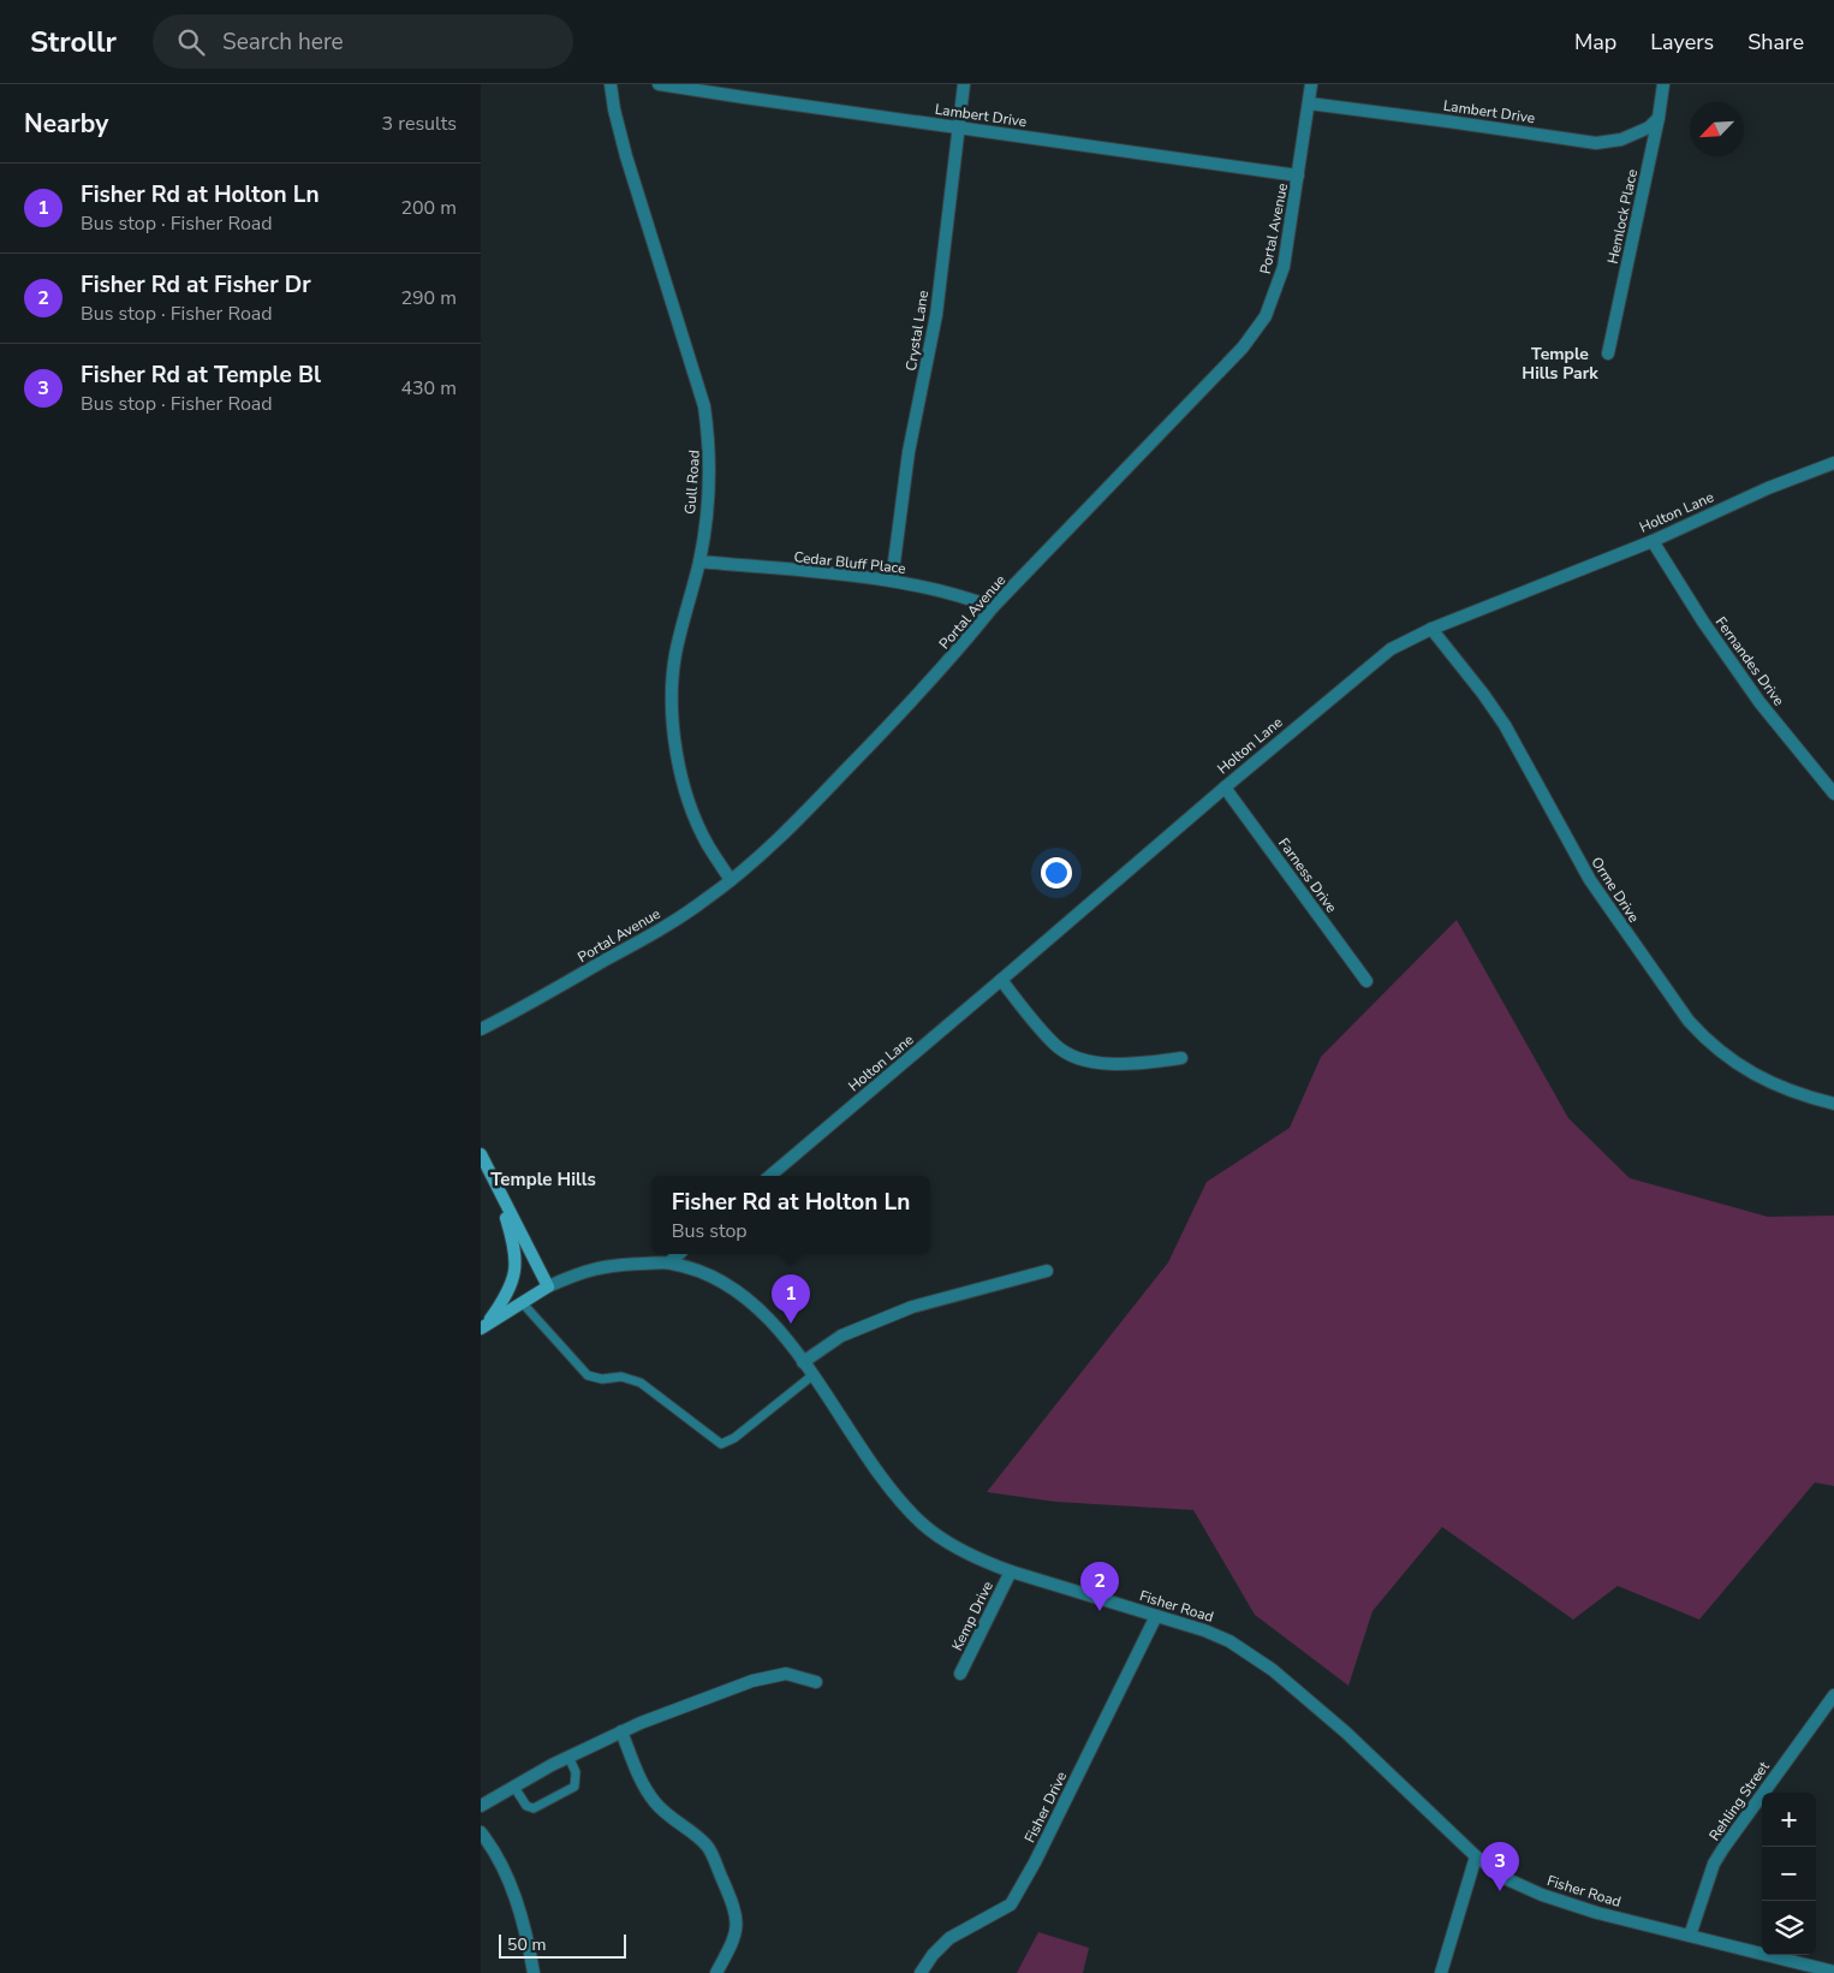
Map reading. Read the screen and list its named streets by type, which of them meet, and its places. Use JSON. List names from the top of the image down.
{
  "streets": {
    "street": [
      "Lambert Drive",
      "Hemlock Place",
      "Portal Avenue",
      "Crystal Lane",
      "Gull Road",
      "Holton Lane",
      "Cedar Bluff Place",
      "Fernandes Drive",
      "Farness Drive",
      "Orme Drive",
      "Fisher Road",
      "Kemp Drive",
      "Rehling Street",
      "Fisher Drive"
    ]
  },
  "crossings": [
    ["Lambert Drive", "Hemlock Place"],
    ["Lambert Drive", "Portal Avenue"],
    ["Lambert Drive", "Crystal Lane"],
    ["Portal Avenue", "Gull Road"],
    ["Portal Avenue", "Cedar Bluff Place"],
    ["Crystal Lane", "Cedar Bluff Place"],
    ["Gull Road", "Cedar Bluff Place"],
    ["Holton Lane", "Fernandes Drive"],
    ["Holton Lane", "Farness Drive"],
    ["Holton Lane", "Orme Drive"],
    ["Fisher Road", "Kemp Drive"],
    ["Fisher Road", "Rehling Street"],
    ["Fisher Road", "Fisher Drive"]
  ],
  "districts": ["Temple Hills Park", "Temple Hills"],
  "scale_bar": "50 m",
  "north": "bottom left",
  "page": {
    "header": "Strollr",
    "search": "Search here",
    "nav": ["Map", "Layers", "Share"],
    "heading": ["Nearby", "3 results"],
    "list": [
      {
        "mark": "1",
        "name": "Fisher Rd at Holton Ln",
        "note": "Bus stop · Fisher Road",
        "value": "200 m"
      },
      {
        "mark": "2",
        "name": "Fisher Rd at Fisher Dr",
        "note": "Bus stop · Fisher Road",
        "value": "290 m"
      },
      {
        "mark": "3",
        "name": "Fisher Rd at Temple Bl",
        "note": "Bus stop · Fisher Road",
        "value": "430 m"
      }
    ],
    "popup": ["Fisher Rd at Holton Ln", "Bus stop"],
    "pins": ["1", "2", "3"],
    "map_buttons": ["+", "−"],
    "scale": "50 m"
  }
}
